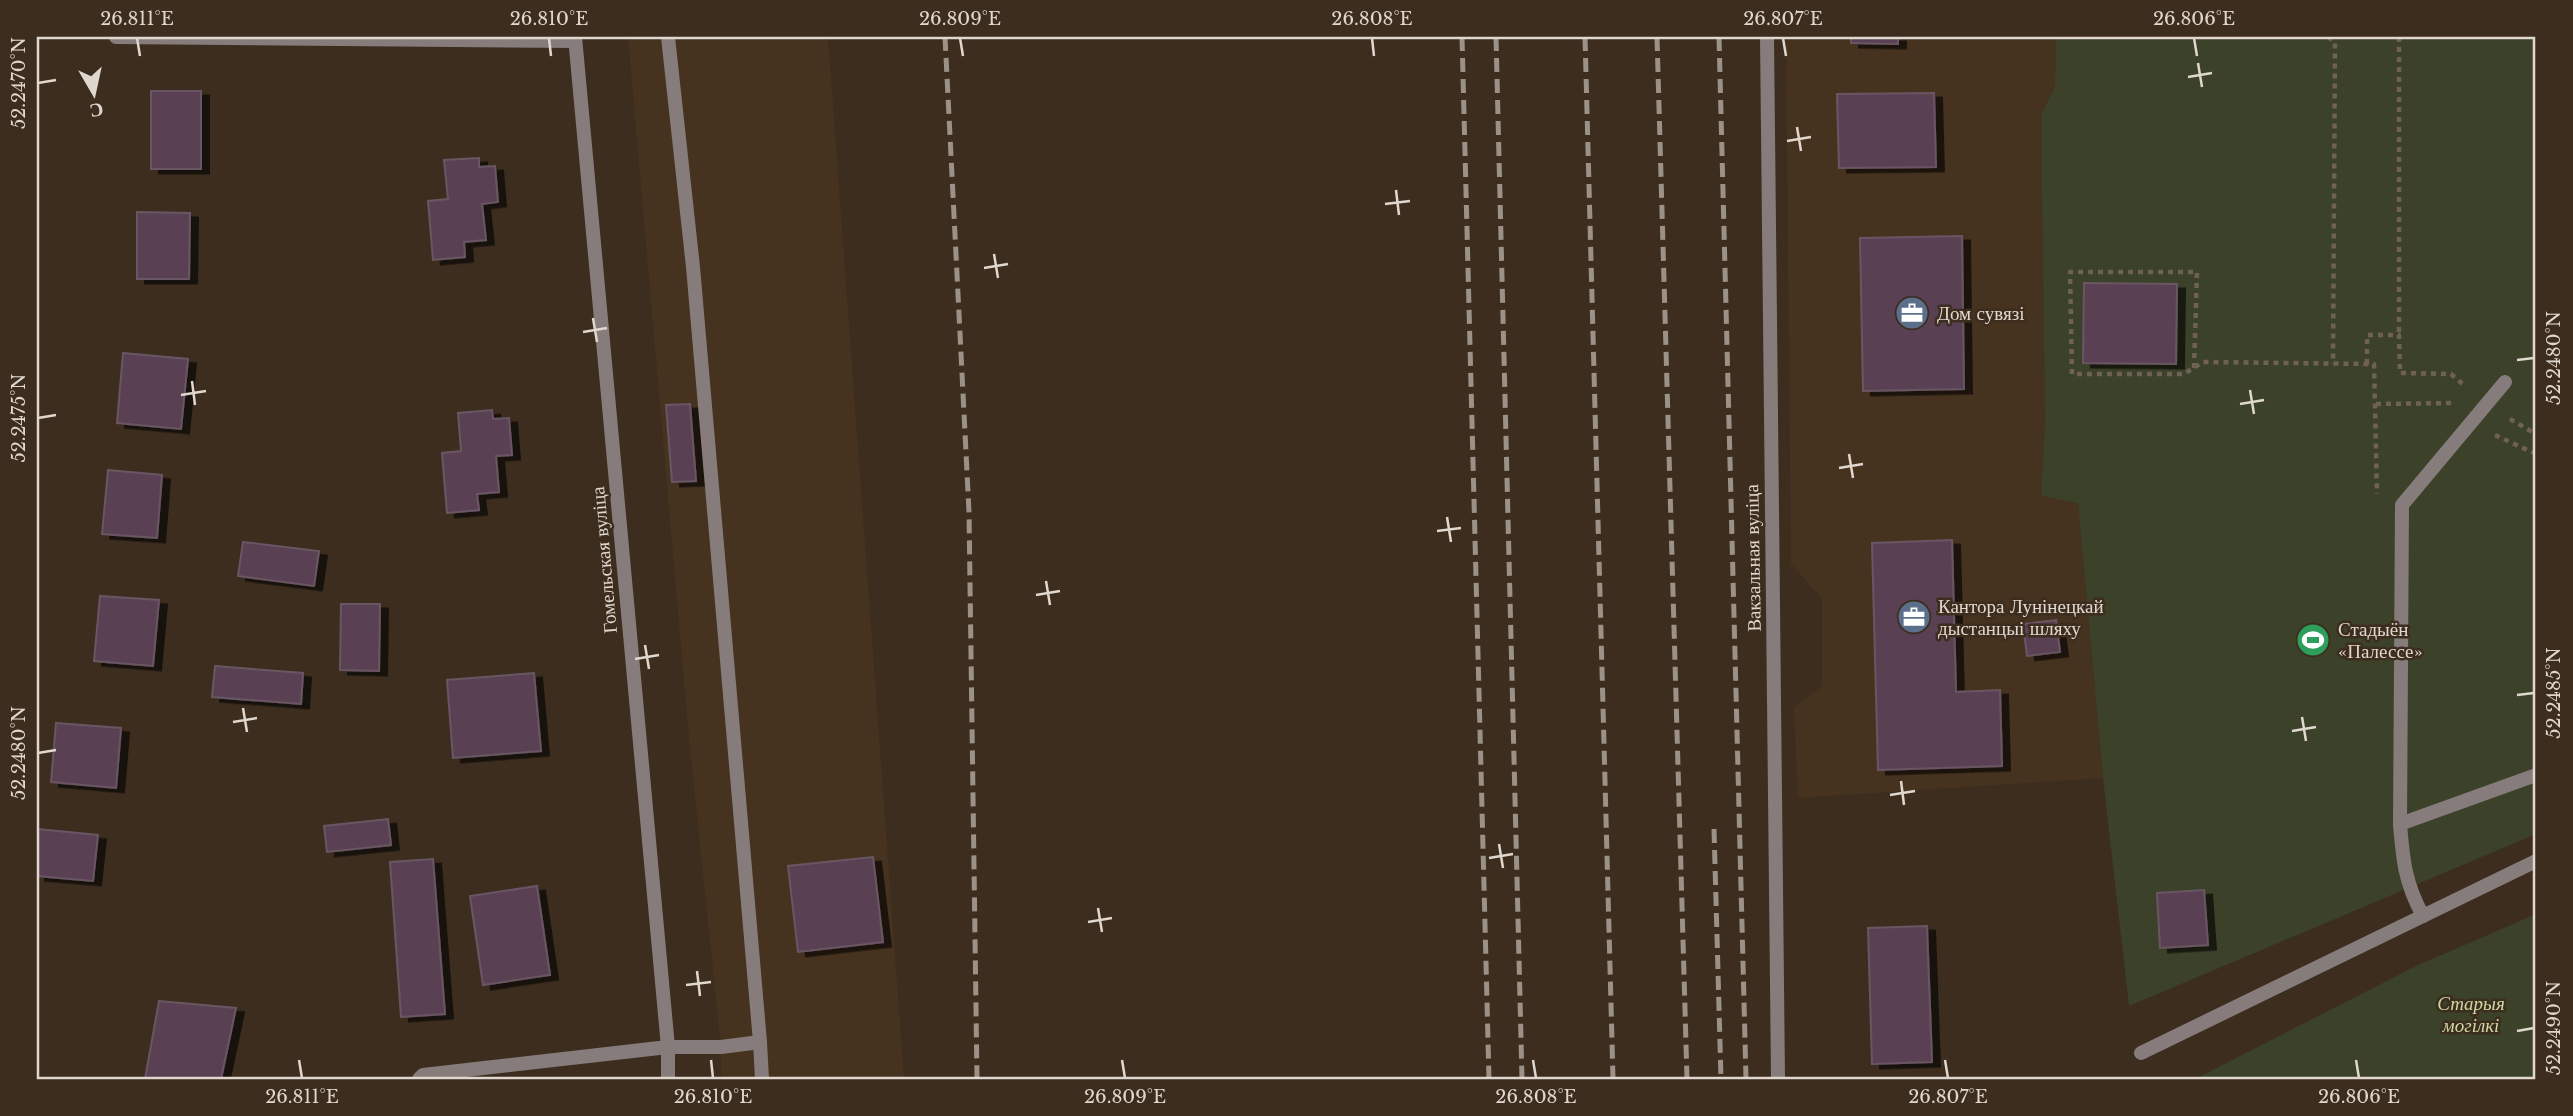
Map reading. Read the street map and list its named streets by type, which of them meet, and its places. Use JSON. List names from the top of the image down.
{
  "streets": {
    "street": ["Вакзальная вуліца", "Гомельская вуліца"]
  },
  "parks": ["Старыя могілкі"],
  "places": {
    "office": ["Дом сувязі", "Кантора Лунінецкай дыстанцыі шляху"],
    "sports": ["Стадыён «Палессе»"]
  },
  "north": "bottom",
  "coordinates": [
    "26.811°E",
    "26.810°E",
    "26.809°E",
    "26.808°E",
    "26.807°E",
    "26.806°E",
    "52.2470°N",
    "52.2480°N",
    "52.2475°N",
    "52.2485°N",
    "52.2490°N"
  ]
}
